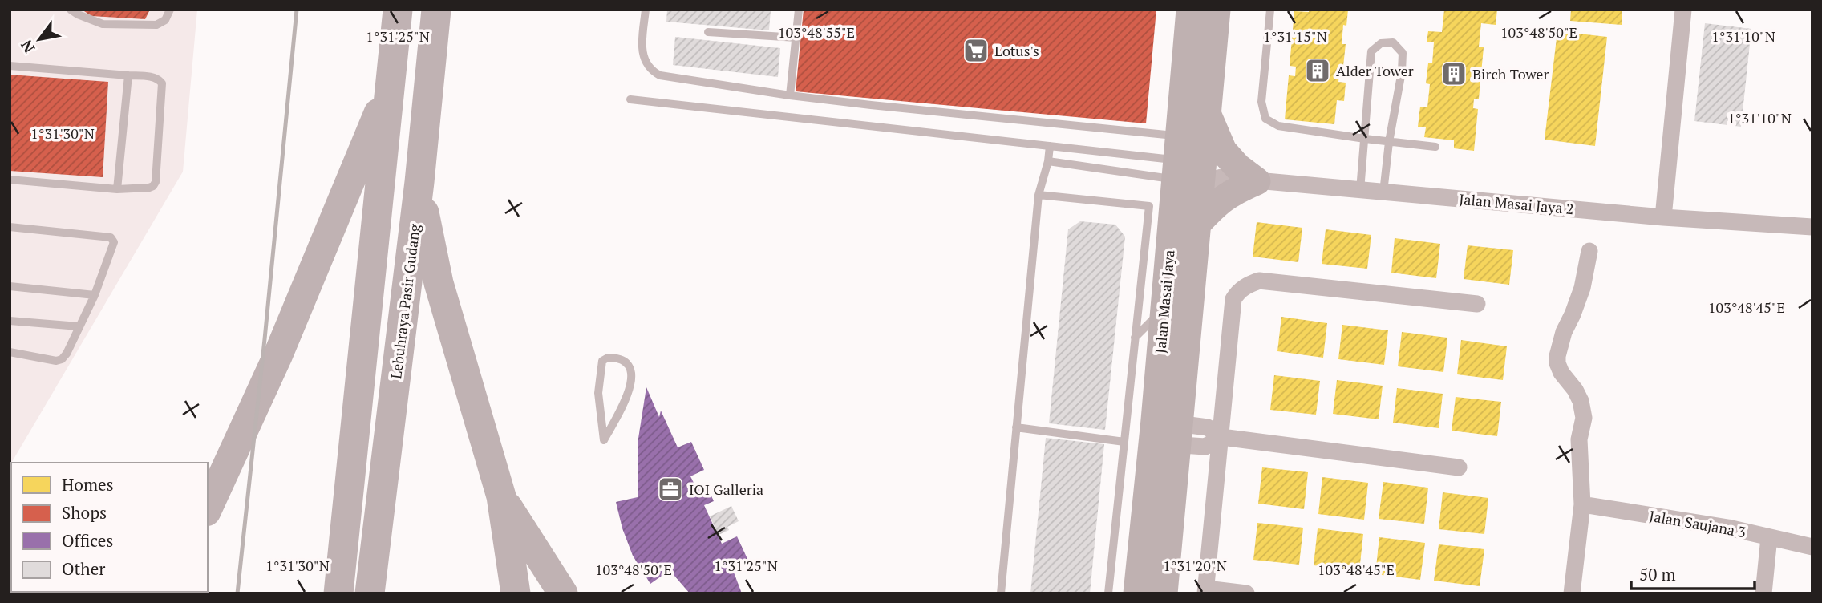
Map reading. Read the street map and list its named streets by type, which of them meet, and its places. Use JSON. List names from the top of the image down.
{
  "streets": {
    "highway": ["Lebuhraya Pasir Gudang"],
    "main road": ["Jalan Masai Jaya"],
    "street": ["Jalan Masai Jaya 2", "Jalan Saujana 3"]
  },
  "crossings": [
    ["Jalan Masai Jaya 2", "Jalan Masai Jaya"]
  ],
  "places": {
    "supermarket": ["Lotus's"],
    "building": ["Alder Tower", "Birch Tower"],
    "office": ["IOI Galleria"]
  },
  "legend": [
    "Homes",
    "Shops",
    "Offices",
    "Other"
  ],
  "scale_bar": "50 m",
  "north": "bottom left",
  "coordinates": [
    "103°48'55\"E",
    "103°48'50\"E",
    "1°31'10\"N",
    "1°31'25\"N",
    "1°31'15\"N",
    "1°31'30\"N",
    "103°48'45\"E",
    "1°31'20\"N"
  ]
}
